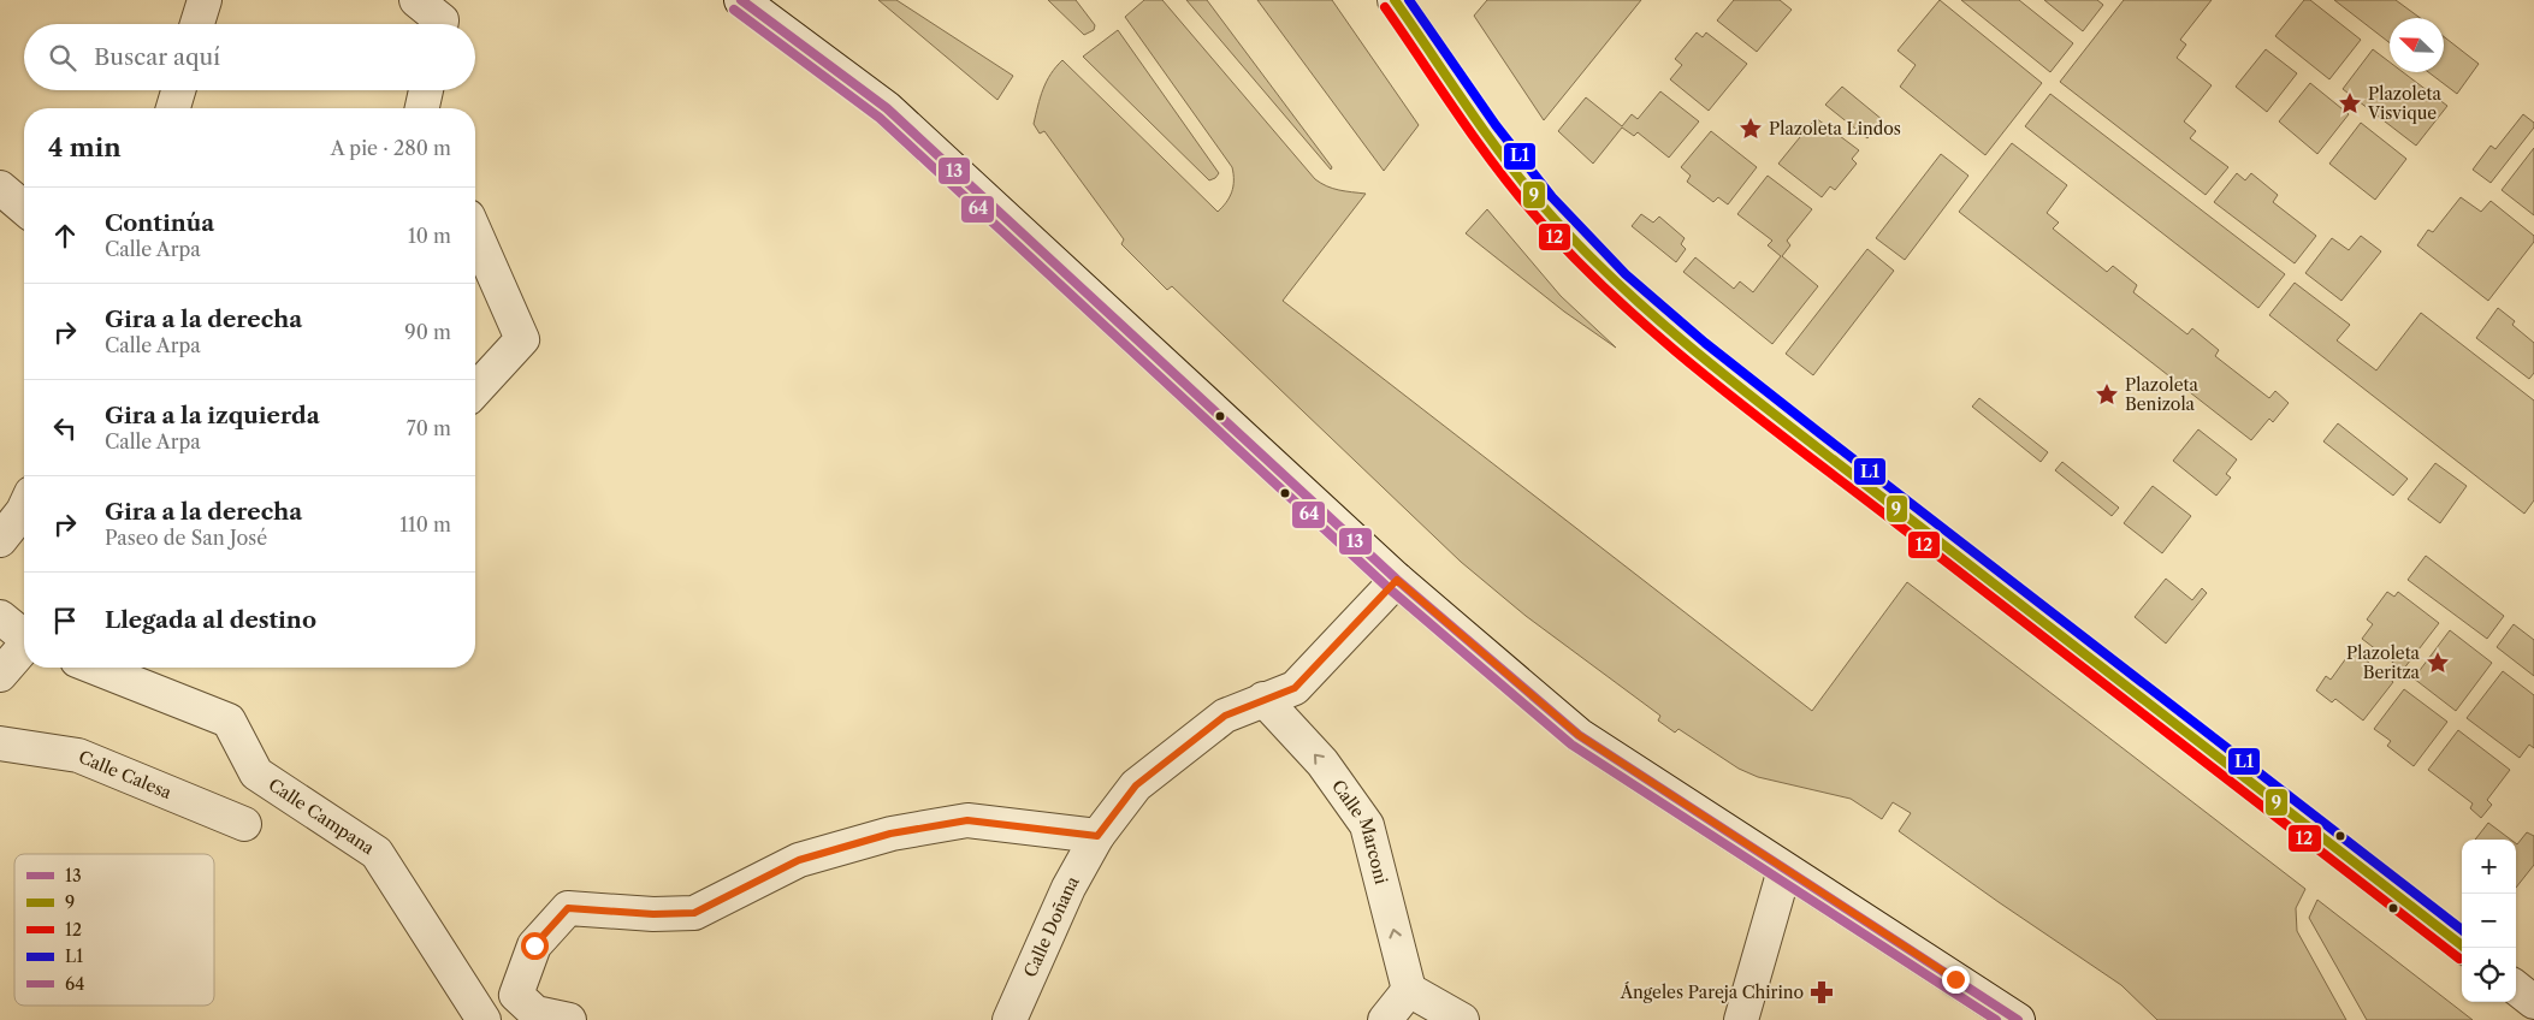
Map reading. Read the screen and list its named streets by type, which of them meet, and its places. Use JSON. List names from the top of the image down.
{
  "streets": {
    "street": [
      "Calle Calesa",
      "Calle Campana",
      "Calle Marconi",
      "Calle Doñana"
    ]
  },
  "crossings": [
    ["Calle Marconi", "Calle Doñana"]
  ],
  "one_way": ["Calle Marconi"],
  "places": {
    "place": [
      "Plazoleta Visvique",
      "Plazoleta Lindos",
      "Plazoleta Benizola",
      "Plazoleta Beritza"
    ],
    "pharmacy": ["Ángeles Pareja Chirino"]
  },
  "lines": [
    "transit line 13",
    "transit line 9",
    "transit line L1",
    "transit line 12",
    "transit line 64"
  ],
  "legend": [
    "13",
    "9",
    "12",
    "L1",
    "64"
  ],
  "north": "top left",
  "page": {
    "search": "Buscar aquí",
    "heading": ["4 min", "A pie · 280 m"],
    "list": [
      ["Continúa", "Calle Arpa", "10 m"],
      ["Gira a la derecha", "Calle Arpa", "90 m"],
      ["Gira a la izquierda", "Calle Arpa", "70 m"],
      ["Gira a la derecha", "Paseo de San José", "110 m"],
      "Llegada al destino"
    ],
    "map_buttons": ["+", "−"]
  }
}
